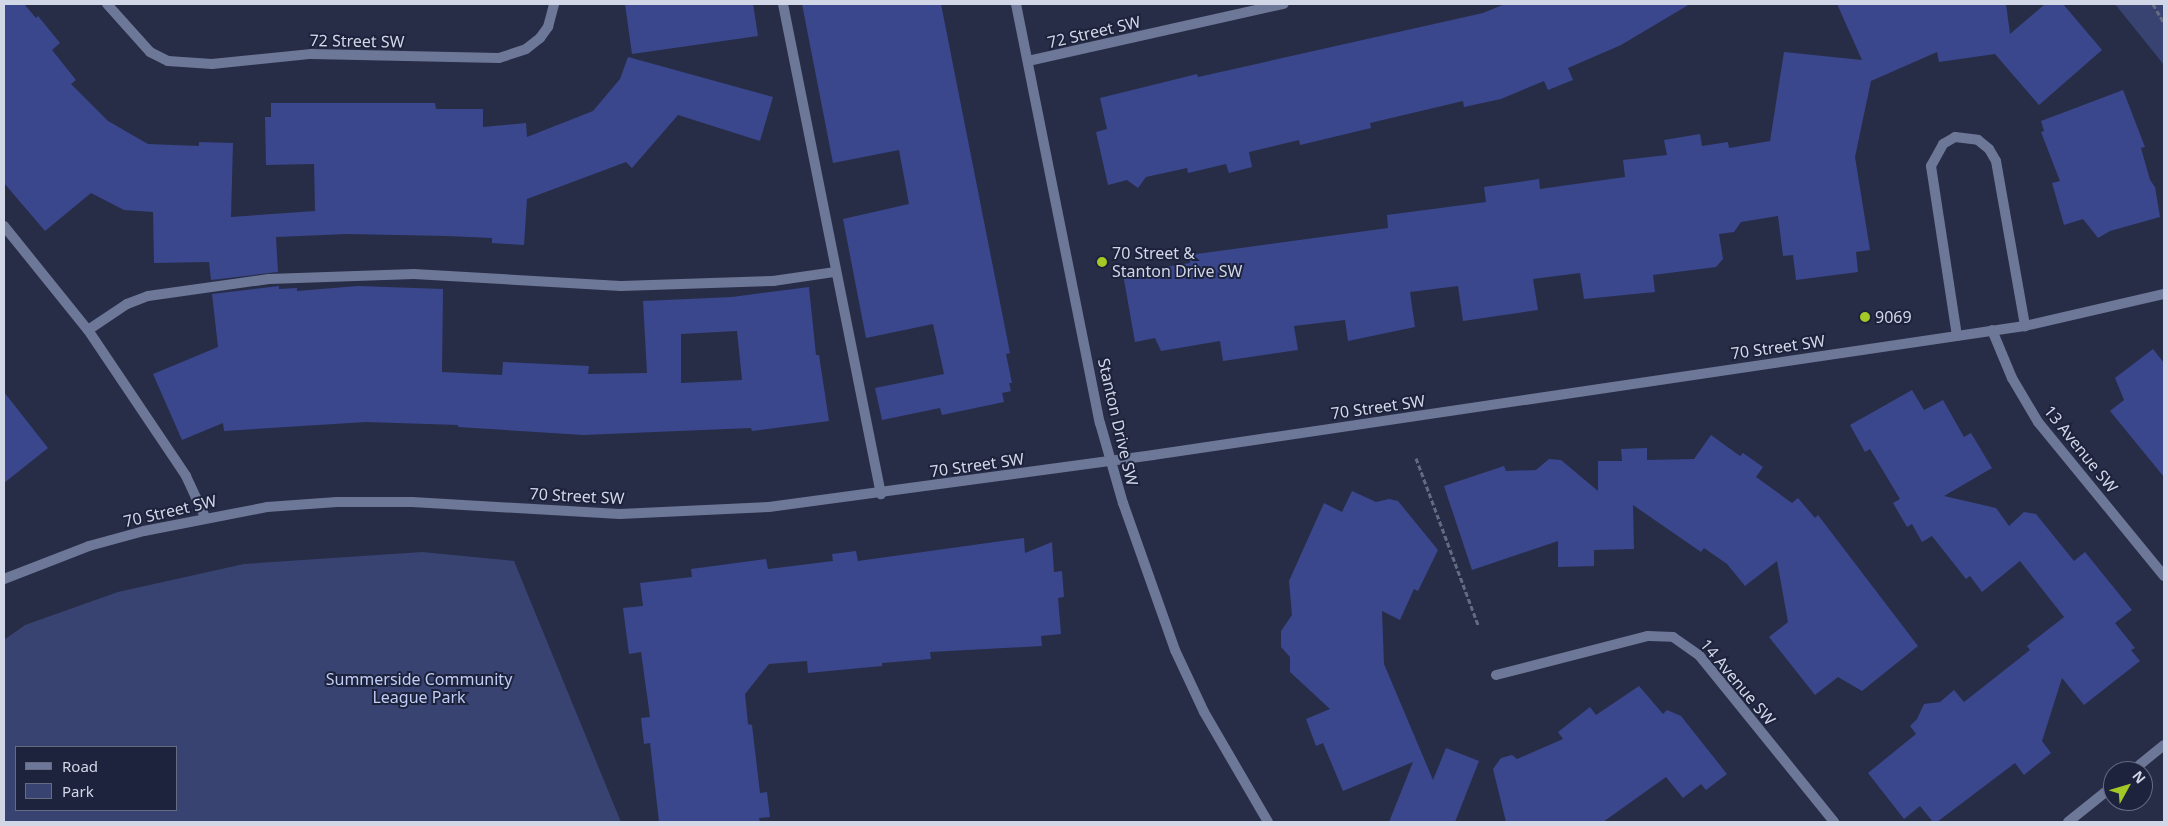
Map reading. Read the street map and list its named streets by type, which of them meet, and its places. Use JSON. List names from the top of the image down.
{
  "streets": {
    "street": [
      "72 Street SW",
      "70 Street SW",
      "Stanton Drive SW",
      "13 Avenue SW",
      "14 Avenue SW"
    ]
  },
  "crossings": [
    ["72 Street SW", "Stanton Drive SW"],
    ["70 Street SW", "Stanton Drive SW"],
    ["70 Street SW", "13 Avenue SW"]
  ],
  "parks": ["Summerside Community League Park"],
  "places": ["70 Street & Stanton Drive SW", "9069"],
  "legend": ["Road", "Park"],
  "north": "top right"
}
